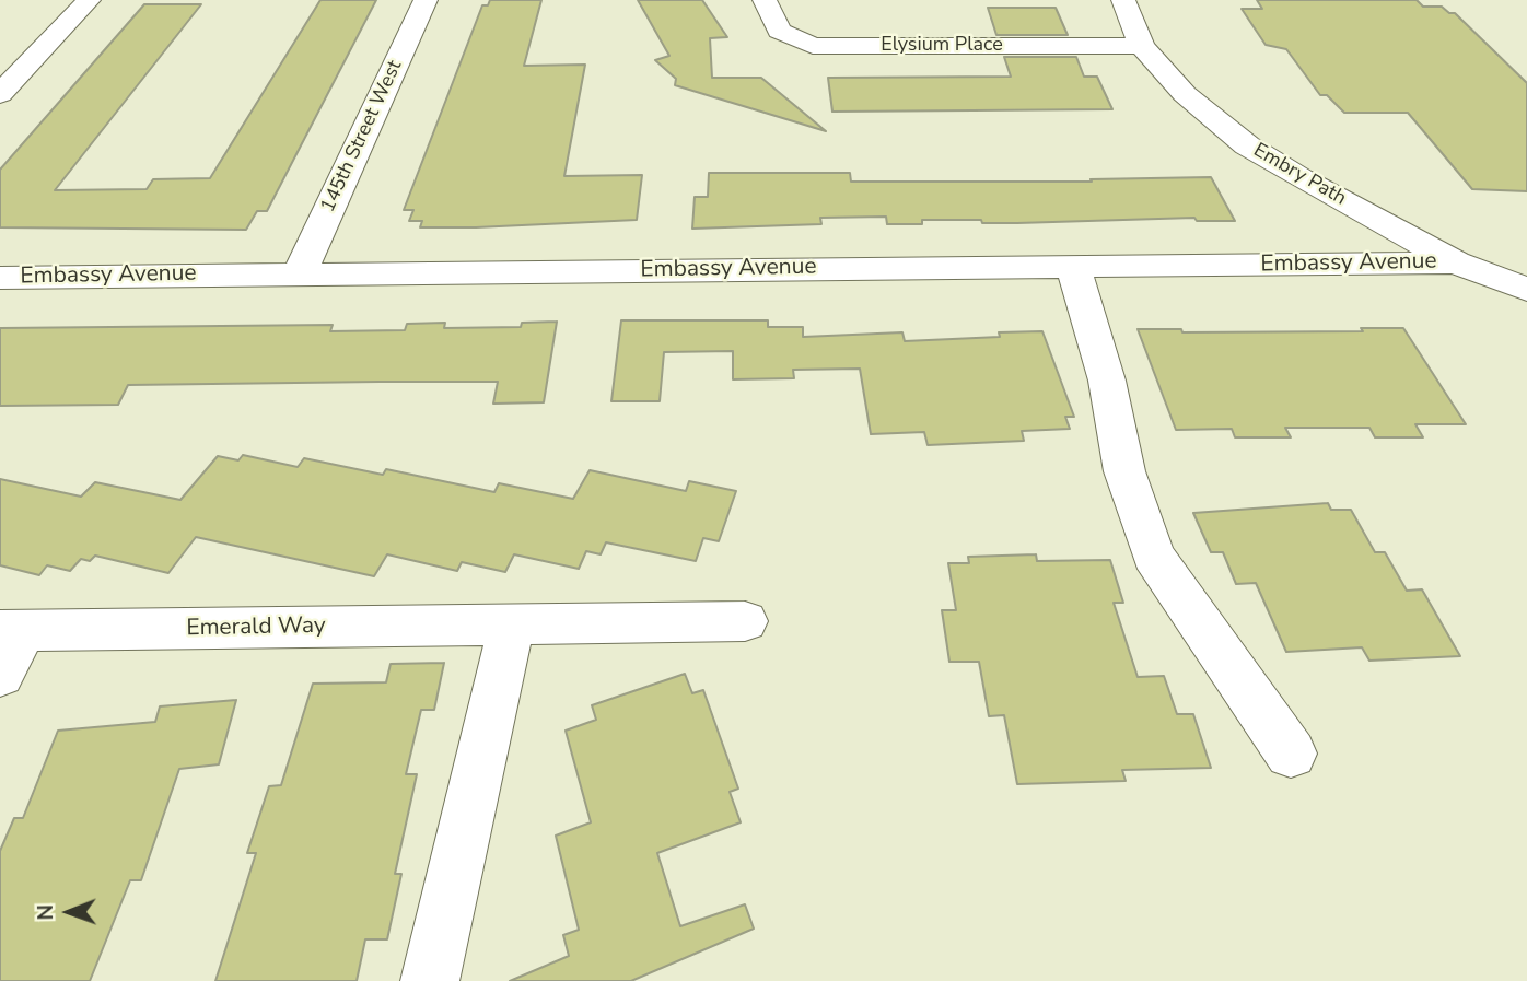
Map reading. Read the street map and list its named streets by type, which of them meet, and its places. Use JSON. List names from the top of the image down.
{
  "streets": {
    "street": [
      "Elysium Place",
      "145th Street West",
      "Embry Path",
      "Embassy Avenue",
      "Emerald Way"
    ]
  },
  "crossings": [
    ["Elysium Place", "Embry Path"],
    ["145th Street West", "Embassy Avenue"],
    ["Embry Path", "Embassy Avenue"]
  ],
  "north": "left"
}
